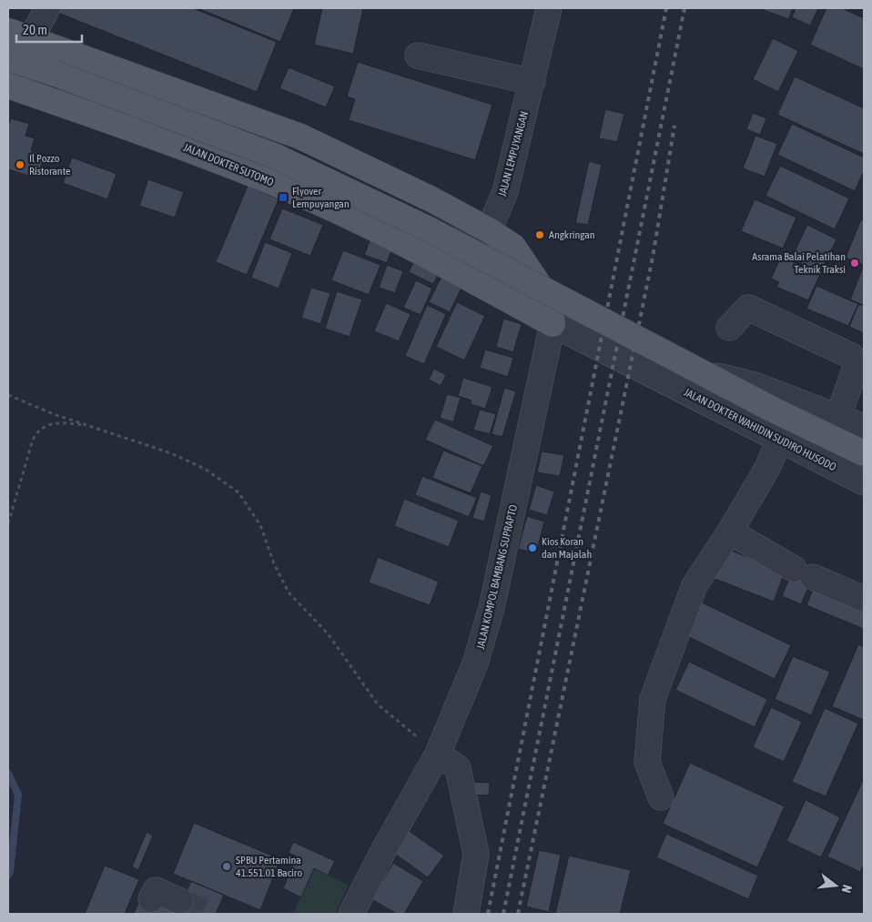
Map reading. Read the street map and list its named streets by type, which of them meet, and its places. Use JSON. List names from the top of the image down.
{
  "streets": {
    "main road": ["JALAN DOKTER SUTOMO", "JALAN DOKTER WAHIDIN SUDIRO HUSODO"],
    "street": ["JALAN LEMPUYANGAN", "JALAN KOMPOL BAMBANG SUPRAPTO"]
  },
  "crossings": [
    ["JALAN DOKTER SUTOMO", "JALAN DOKTER WAHIDIN SUDIRO HUSODO"],
    ["JALAN DOKTER SUTOMO", "JALAN KOMPOL BAMBANG SUPRAPTO"],
    ["JALAN DOKTER WAHIDIN SUDIRO HUSODO", "JALAN KOMPOL BAMBANG SUPRAPTO"]
  ],
  "places": {
    "other": [
      "Il Pozzo Ristorante",
      "Angkringan",
      "Asrama Balai Pelatihan Teknik Traksi",
      "Kios Koran dan Majalah",
      "SPBU Pertamina 41.551.01 Baciro"
    ],
    "transit": ["Flyover Lempuyangan"]
  },
  "scale_bar": "20 m",
  "north": "right"
}
